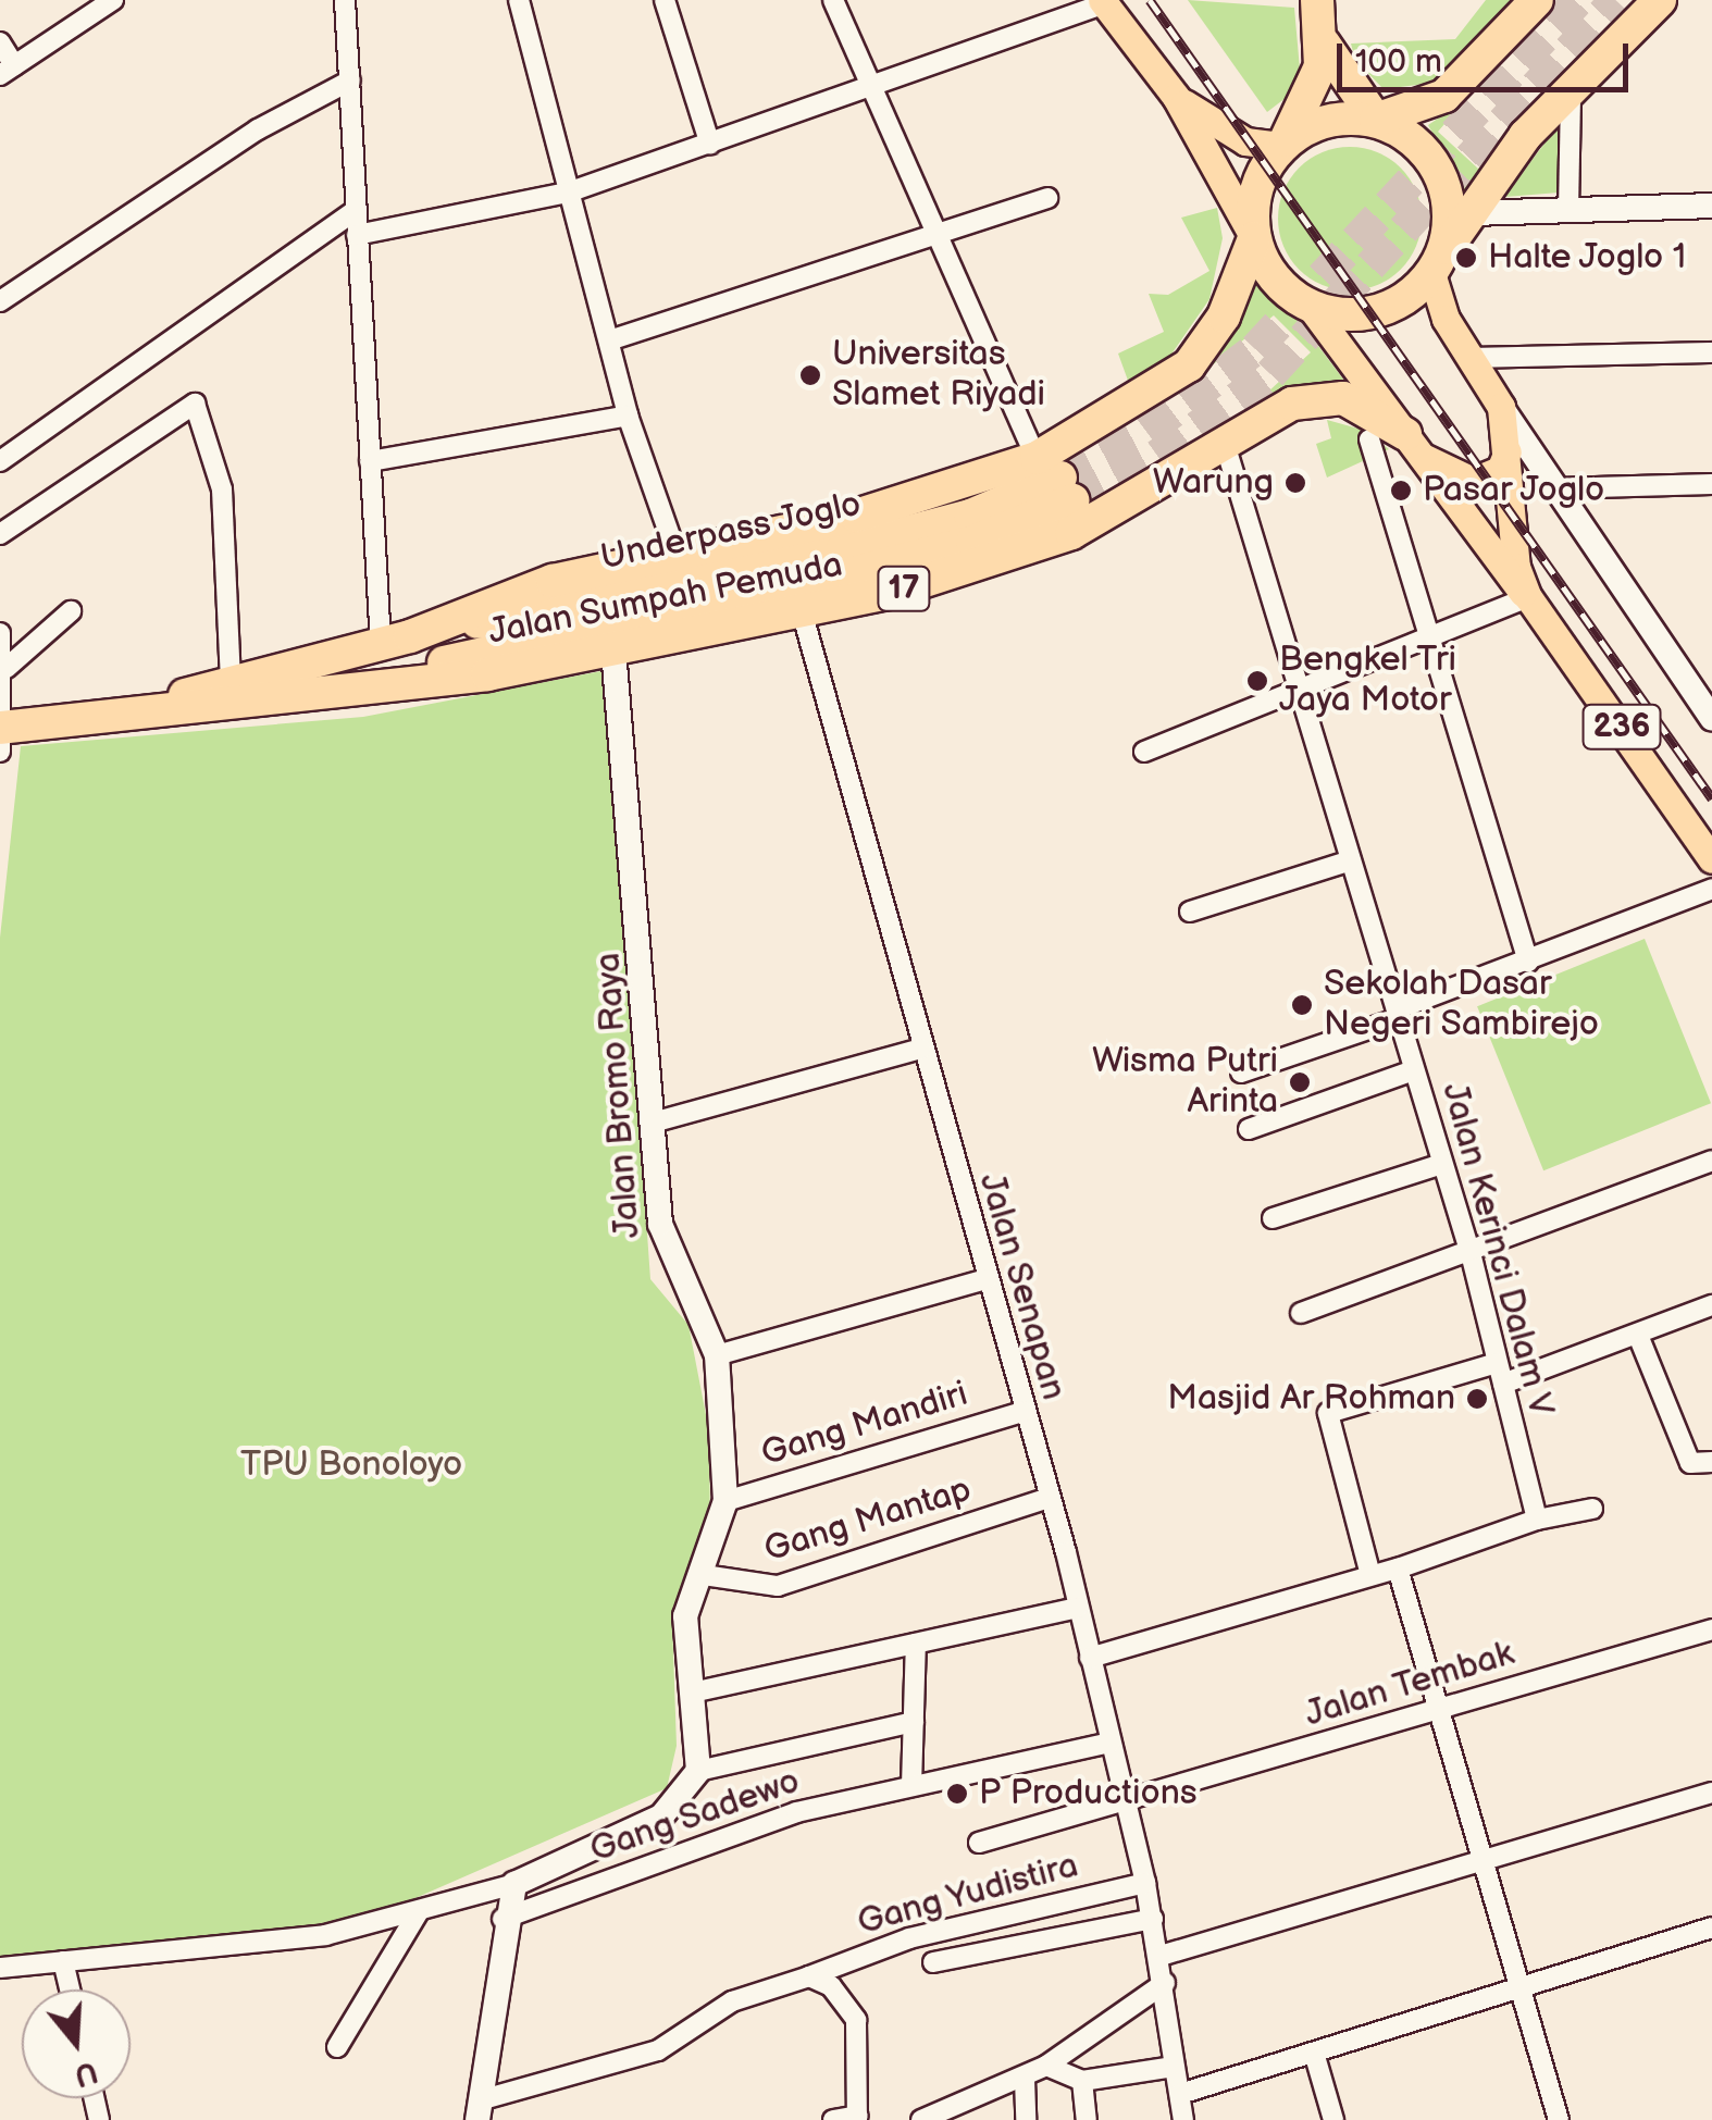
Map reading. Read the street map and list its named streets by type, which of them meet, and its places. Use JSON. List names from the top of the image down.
{
  "streets": {
    "highway": ["Underpass Joglo", "17", "Jalan Sumpah Pemuda"],
    "main road": ["236", "Jalan Bromo Raya"],
    "street": [
      "Jalan Kerinci Dalam V",
      "Jalan Senapan",
      "Gang Mandiri",
      "Gang Mantap",
      "Jalan Tembak",
      "Gang Sadewo",
      "Gang Yudistira"
    ]
  },
  "crossings": [
    ["Underpass Joglo", "Jalan Sumpah Pemuda"],
    ["17", "Jalan Sumpah Pemuda"],
    ["17", "236"],
    ["Jalan Sumpah Pemuda", "236"],
    ["Jalan Sumpah Pemuda", "Jalan Bromo Raya"],
    ["Jalan Sumpah Pemuda", "Jalan Kerinci Dalam V"],
    ["Jalan Sumpah Pemuda", "Jalan Senapan"],
    ["Jalan Bromo Raya", "Gang Mandiri"],
    ["Jalan Bromo Raya", "Gang Mantap"],
    ["Jalan Senapan", "Gang Mandiri"],
    ["Jalan Senapan", "Gang Mantap"],
    ["Jalan Senapan", "Jalan Tembak"],
    ["Jalan Senapan", "Gang Sadewo"],
    ["Jalan Senapan", "Gang Yudistira"]
  ],
  "parks": ["TPU Bonoloyo"],
  "places": [
    "Halte Joglo 1",
    "Universitas Slamet Riyadi",
    "Warung",
    "Pasar Joglo",
    "Bengkel Tri Jaya Motor",
    "Sekolah Dasar Negeri Sambirejo",
    "Wisma Putri Arinta",
    "Masjid Ar Rohman",
    "P Productions"
  ],
  "scale_bar": "100 m",
  "north": "bottom"
}
